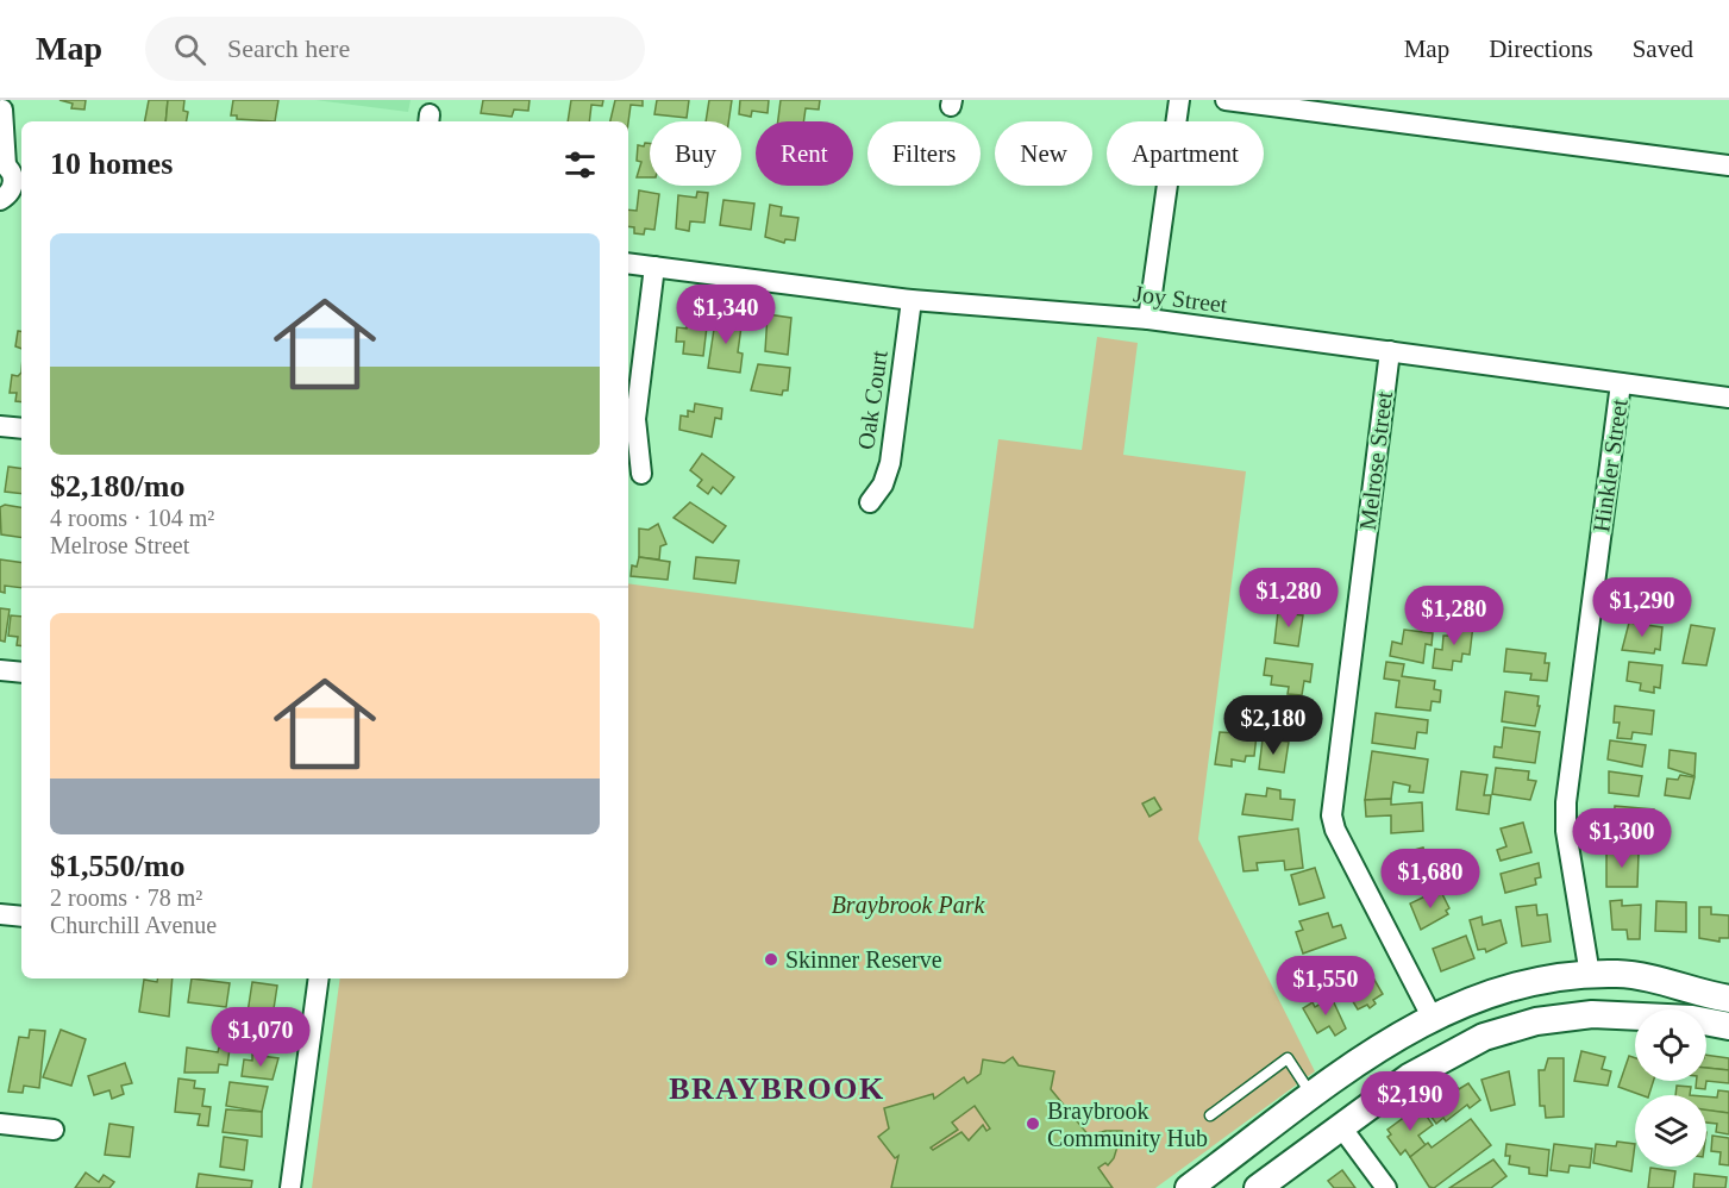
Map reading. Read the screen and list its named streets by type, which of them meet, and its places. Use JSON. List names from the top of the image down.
{
  "streets": {
    "main road": ["Melrose Street", "Hinkler Street"],
    "street": ["Joy Street", "Oak Court"]
  },
  "crossings": [
    ["Joy Street", "Oak Court"],
    ["Joy Street", "Melrose Street"],
    ["Joy Street", "Hinkler Street"]
  ],
  "districts": ["BRAYBROOK"],
  "parks": ["Braybrook Park"],
  "places": ["Skinner Reserve", "Braybrook Community Hub"],
  "page": {
    "header": "Map",
    "search": "Search here",
    "nav": ["Map", "Directions", "Saved"],
    "chip": [
      "Buy",
      "Rent",
      "Filters",
      "New",
      "Apartment"
    ],
    "heading": "10 homes",
    "list": [
      {
        "name": "$2,180/mo",
        "note": "4 rooms · 104 m² · Melrose Street"
      },
      {
        "name": "$1,550/mo",
        "note": "2 rooms · 78 m² · Churchill Avenue"
      }
    ],
    "price": [
      "$1,340",
      "$1,280",
      "$1,290",
      "$1,280",
      "$2,180",
      "$1,300",
      "$1,680",
      "$1,550",
      "$1,070",
      "$2,190"
    ]
  }
}
